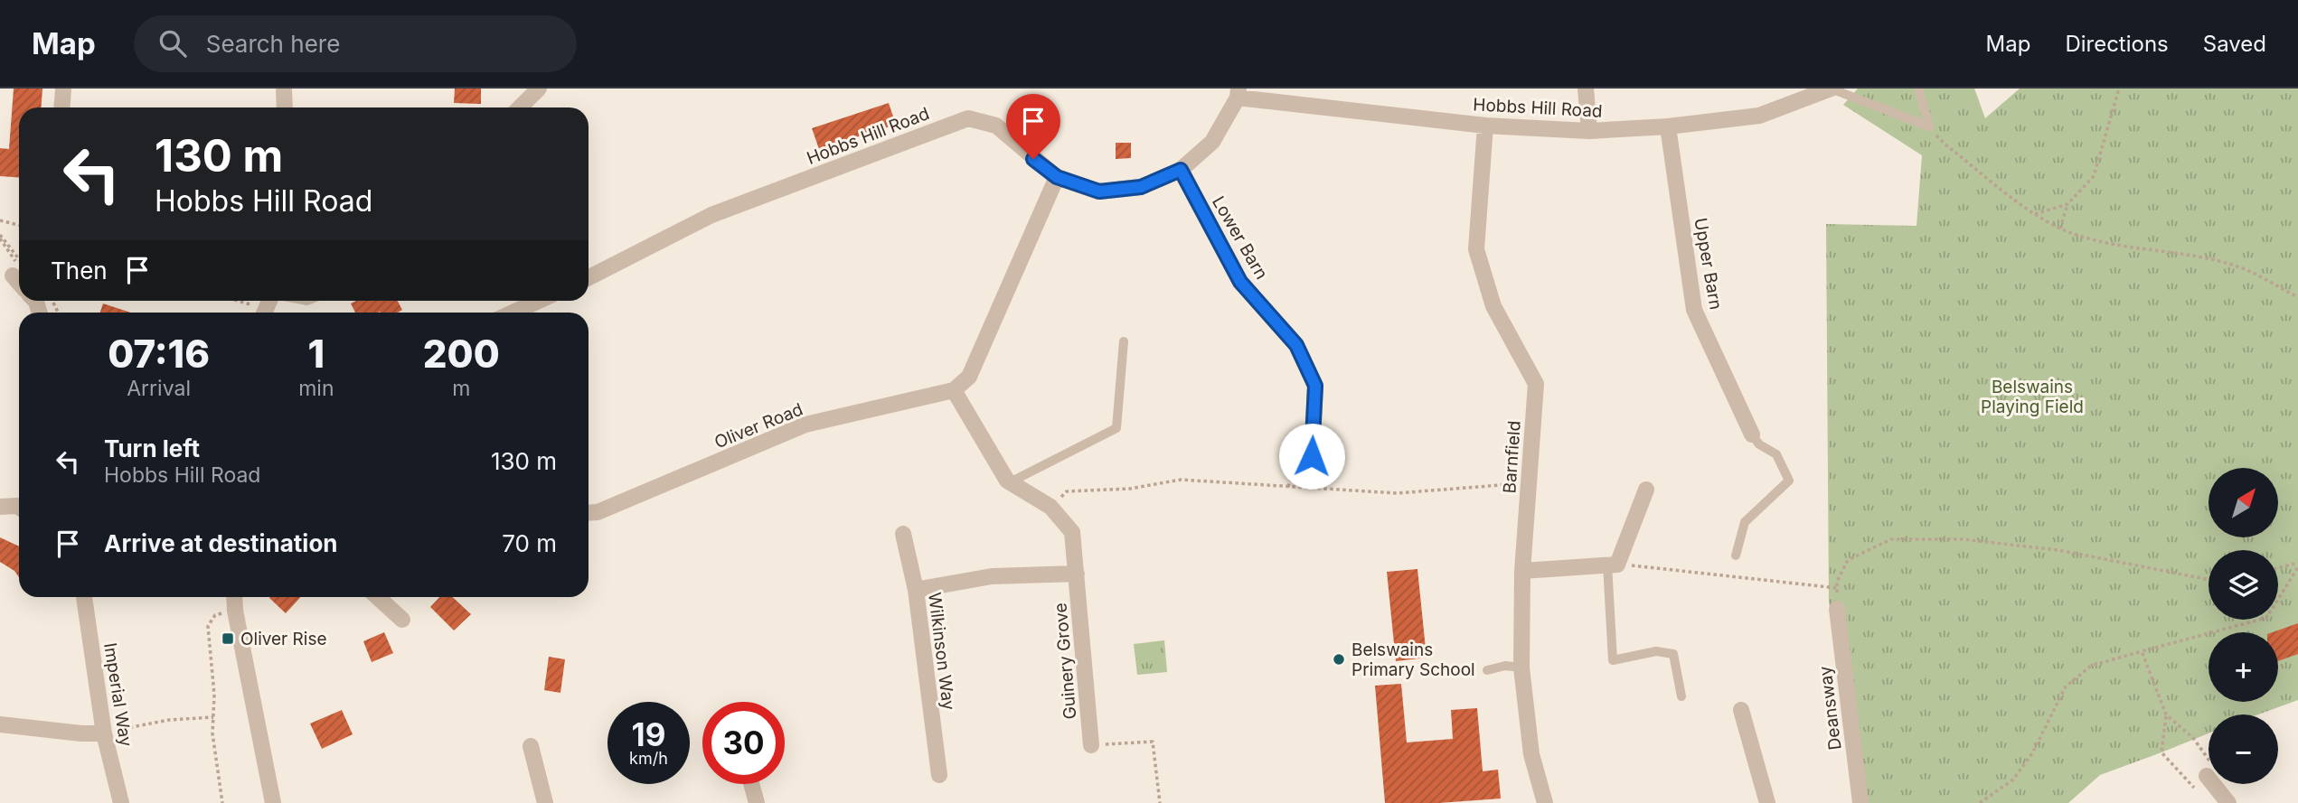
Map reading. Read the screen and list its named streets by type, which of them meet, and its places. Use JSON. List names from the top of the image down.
{
  "streets": {
    "street": [
      "Hobbs Hill Road",
      "Lower Barn",
      "Upper Barn",
      "Oliver Road",
      "Barnfield",
      "Wilkinson Way",
      "Guinery Grove",
      "Imperial Way",
      "Deansway"
    ]
  },
  "crossings": [
    ["Hobbs Hill Road", "Lower Barn"],
    ["Hobbs Hill Road", "Upper Barn"],
    ["Hobbs Hill Road", "Barnfield"]
  ],
  "parks": ["Belswains Playing Field"],
  "places": {
    "transit": ["Oliver Rise"],
    "other": ["Belswains Primary School"]
  },
  "north": "top right",
  "page": {
    "header": "Map",
    "search": "Search here",
    "nav": ["Map", "Directions", "Saved"],
    "turn": ["130 m", "Hobbs Hill Road"],
    "then": "Then",
    "eta": [
      "07:16",
      "Arrival",
      "1",
      "min",
      "200",
      "m"
    ],
    "list": [
      {
        "name": "Turn left",
        "note": "Hobbs Hill Road",
        "value": "130 m"
      },
      {
        "name": "Arrive at destination",
        "value": "70 m"
      }
    ],
    "map_buttons": ["+", "−"],
    "speed": "19 km/h",
    "limit": "30"
  }
}
